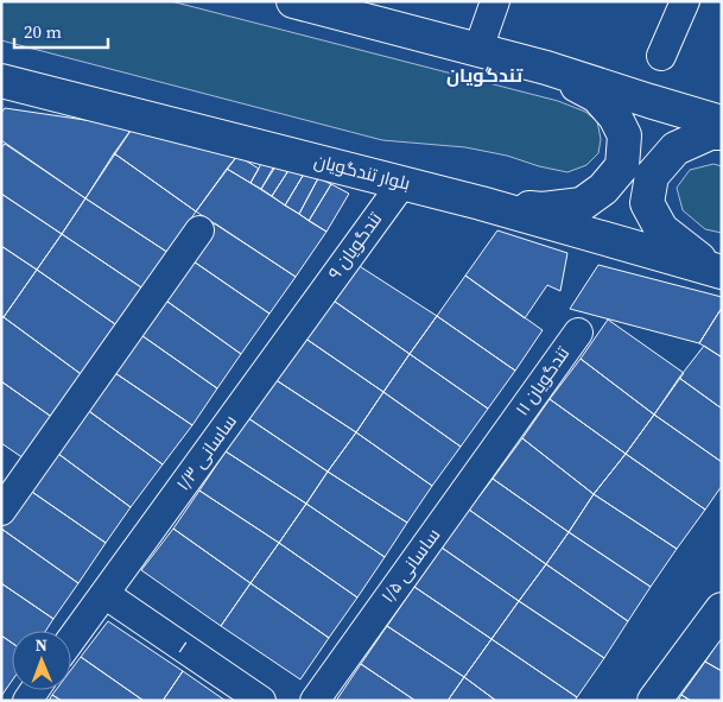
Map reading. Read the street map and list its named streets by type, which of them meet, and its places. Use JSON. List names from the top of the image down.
{
  "streets": {
    "street": [
      "بلوار تندگویان",
      "۹ تندگویان",
      "۱۱ تندگویان",
      "۱/۳ ساسانی",
      "۱/۵ ساسانی",
      "۱"
    ]
  },
  "crossings": [
    ["بلوار تندگویان", "۹ تندگویان"],
    ["۹ تندگویان", "۱/۳ ساسانی"],
    ["۱۱ تندگویان", "۱/۵ ساسانی"],
    ["۱/۳ ساسانی", "۱"]
  ],
  "districts": ["تندگویان"],
  "scale_bar": "20 m",
  "north": "top"
}
